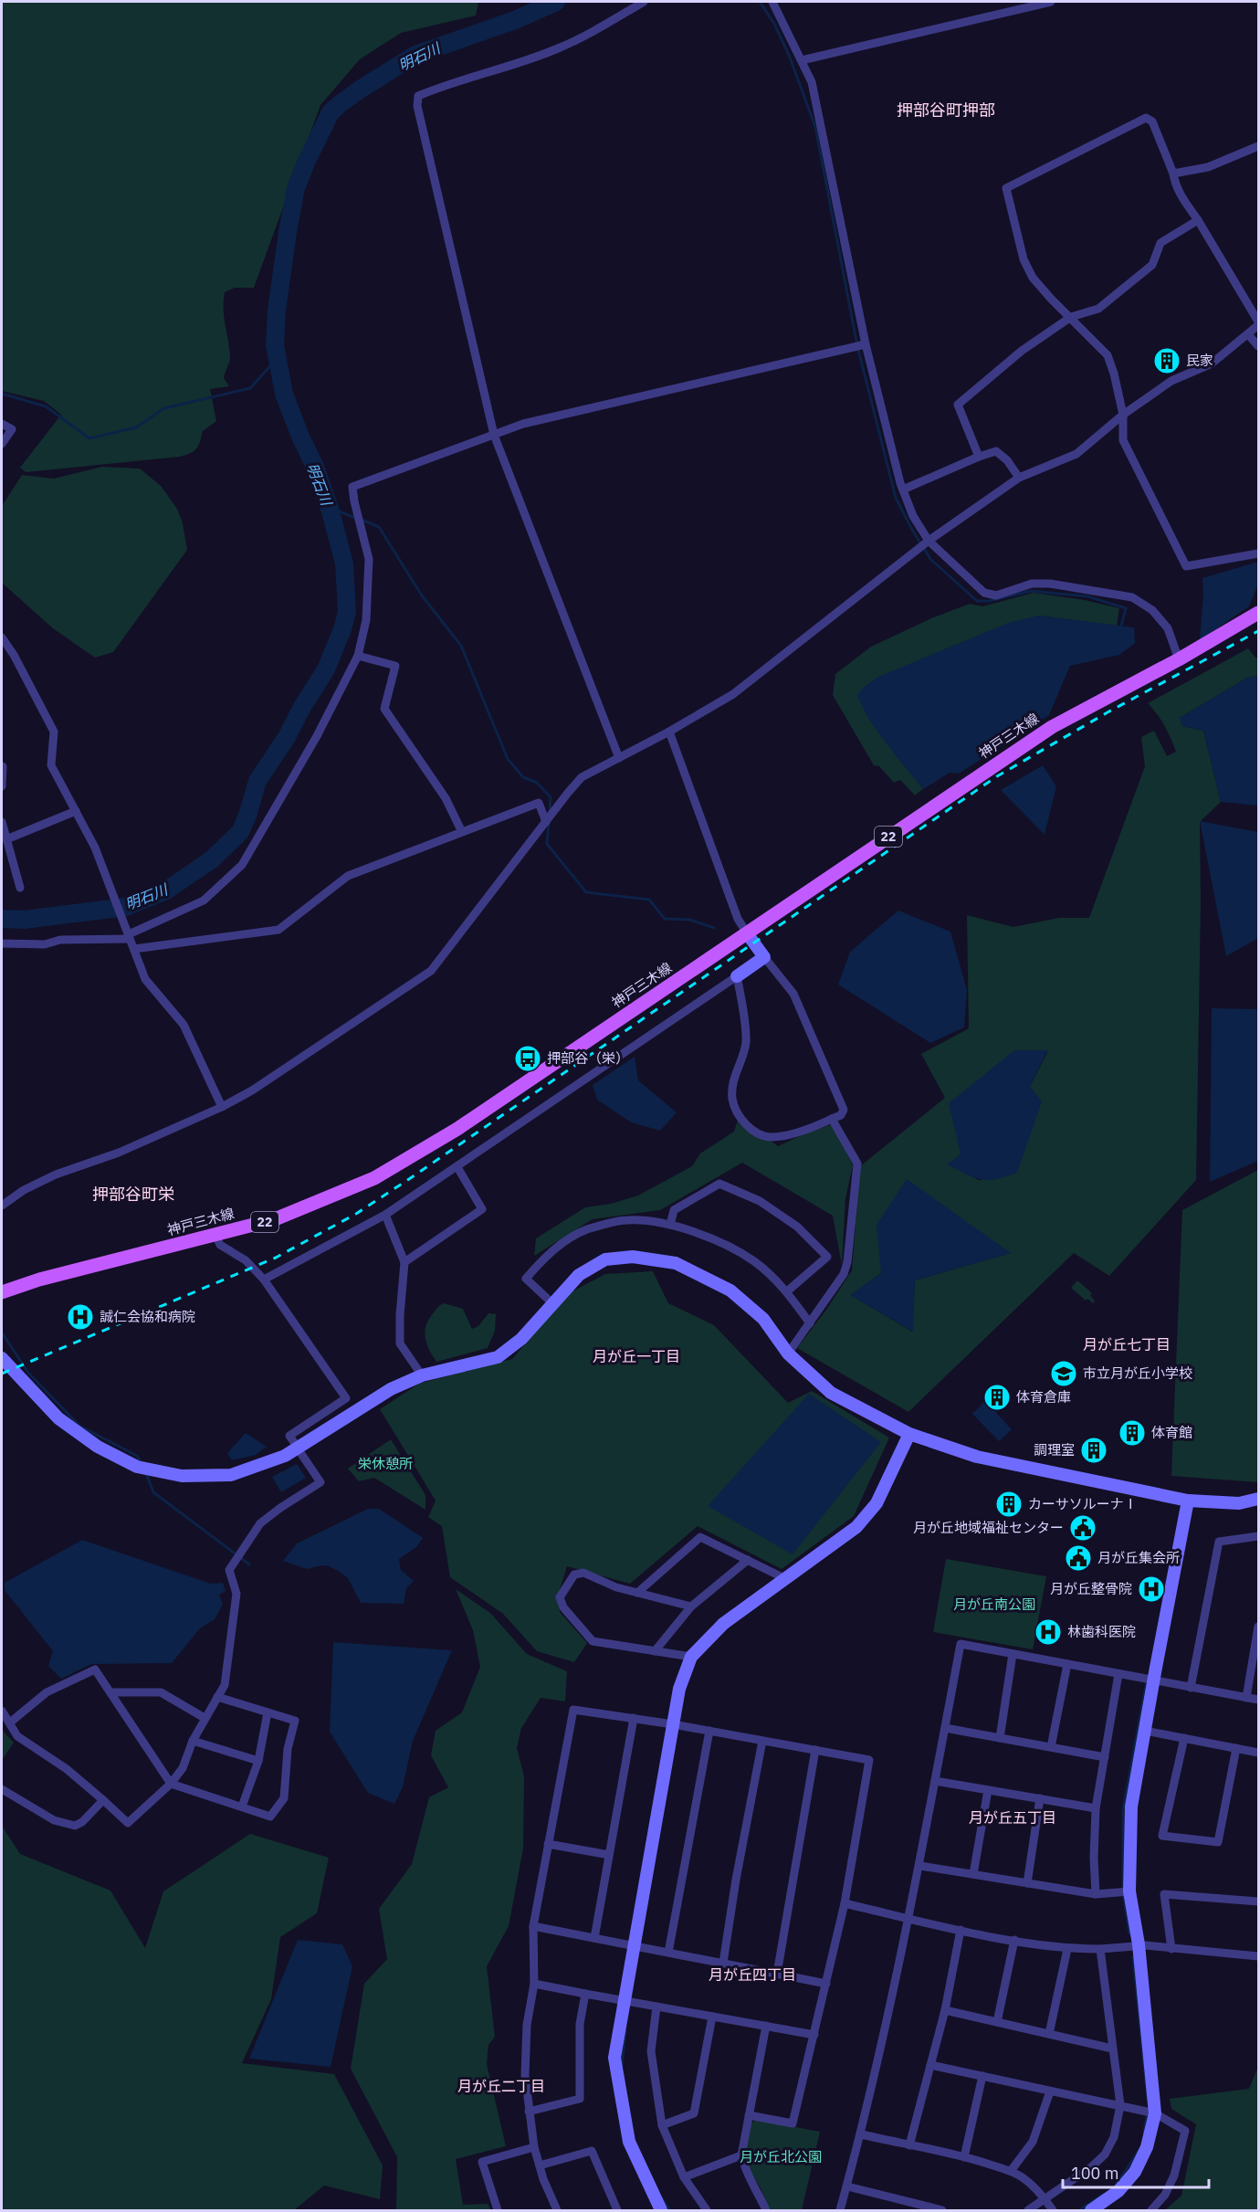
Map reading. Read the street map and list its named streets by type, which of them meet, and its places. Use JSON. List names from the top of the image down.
{
  "streets": {
    "main road": ["神戸三木線", "22"]
  },
  "districts": [
    "押部谷町押部",
    "押部谷町栄",
    "月が丘七丁目",
    "月が丘一丁目",
    "月が丘五丁目",
    "月が丘四丁目",
    "月が丘二丁目"
  ],
  "water": ["明石川"],
  "parks": ["栄休憩所", "月が丘南公園", "月が丘北公園"],
  "places": {
    "building": [
      "民家",
      "体育倉庫",
      "体育館",
      "調理室",
      "カーサソルーナⅠ"
    ],
    "bus stop": ["押部谷（栄）"],
    "hospital": ["誠仁会協和病院", "月が丘整骨院", "林歯科医院"],
    "school or university": ["市立月が丘小学校"],
    "public building": ["月が丘地域福祉センター", "月が丘集会所"]
  },
  "scale_bar": "100 m"
}
